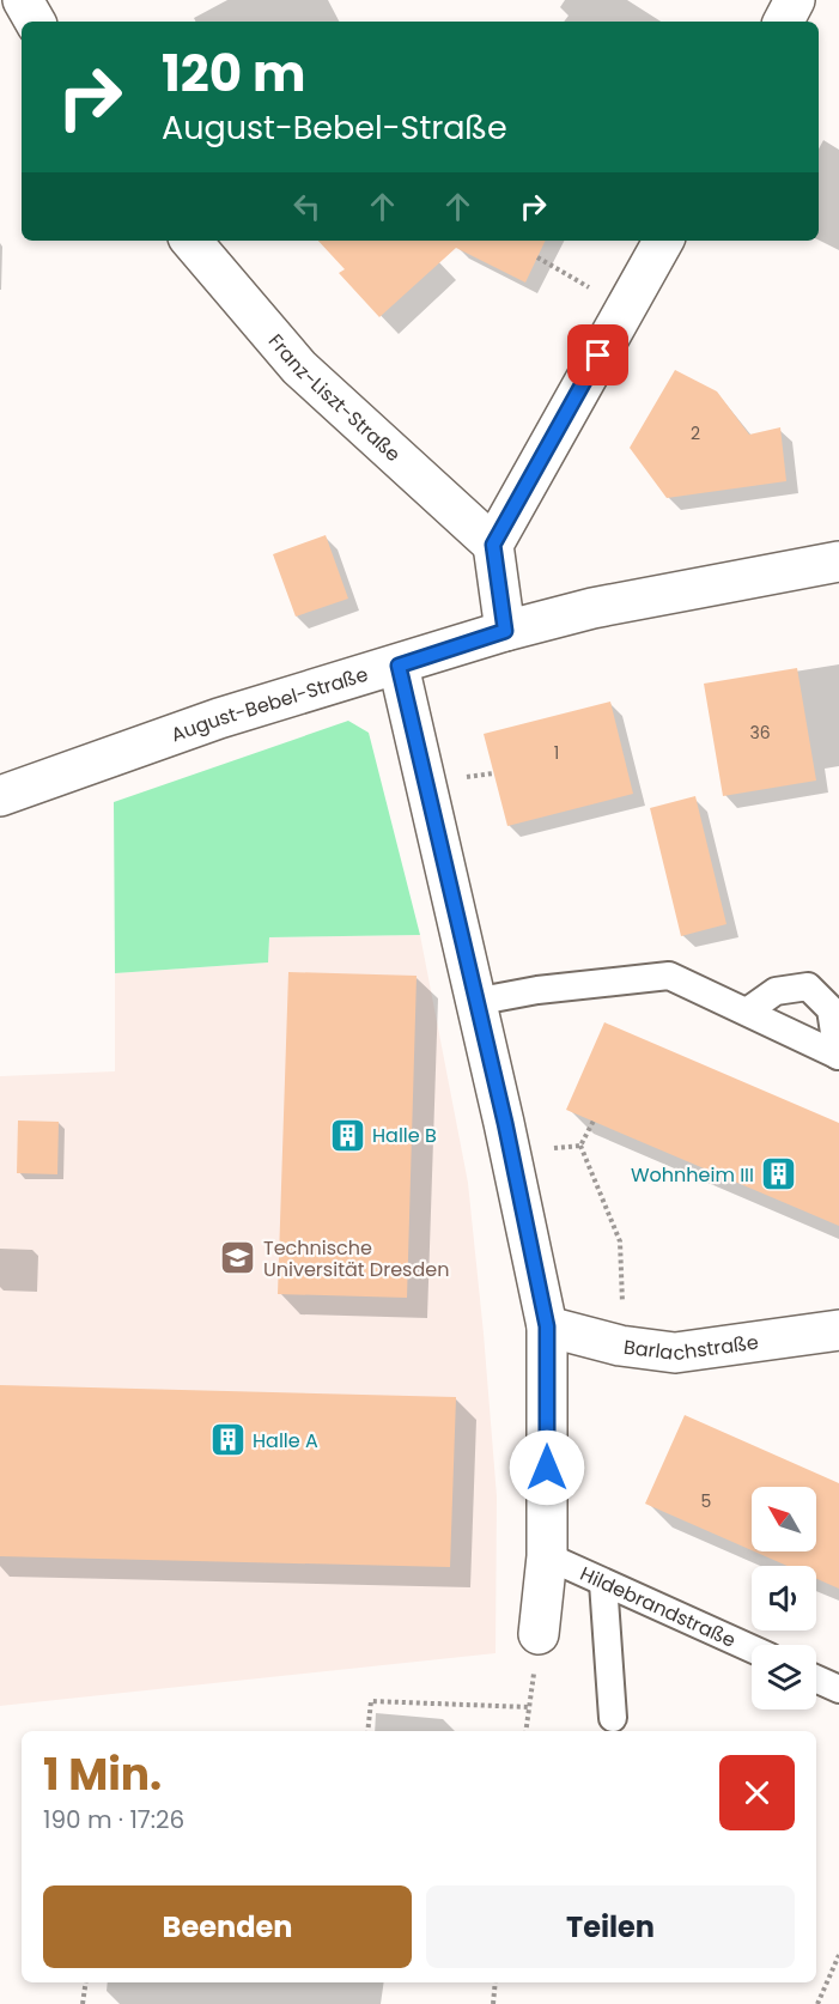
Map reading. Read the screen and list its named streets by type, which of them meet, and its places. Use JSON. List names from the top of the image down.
{
  "streets": {
    "street": ["Franz-Liszt-Straße", "August-Bebel-Straße", "Barlachstraße"],
    "lane": ["Hildebrandstraße"]
  },
  "places": {
    "building": ["Halle B", "Wohnheim III", "Halle A"],
    "school or university": ["Technische Universität Dresden"]
  },
  "house_numbers": [
    "2",
    "36",
    "1",
    "5"
  ],
  "north": "top left",
  "page": {
    "turn": ["120 m", "August-Bebel-Straße"],
    "heading": ["1 Min.", "190 m · 17:26"],
    "buttons": ["Beenden", "Teilen"]
  }
}
